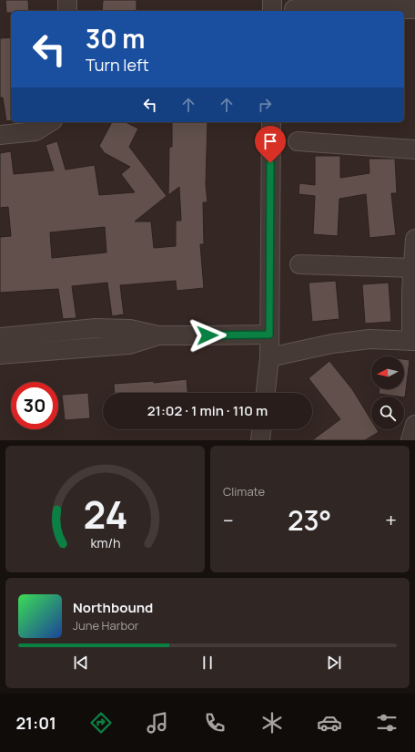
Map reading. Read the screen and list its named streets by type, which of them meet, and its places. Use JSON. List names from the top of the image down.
{
  "north": "left",
  "page": {
    "turn": ["30 m", "Turn left"],
    "limit": "30",
    "trip": "21:02 · 1 min · 110 m",
    "tile": "Climate",
    "heat": ["−", "23°", "+"],
    "song": ["Northbound", "June Harbor"],
    "tabs": "21:01",
    "gauge": ["24", "km/h"]
  }
}
